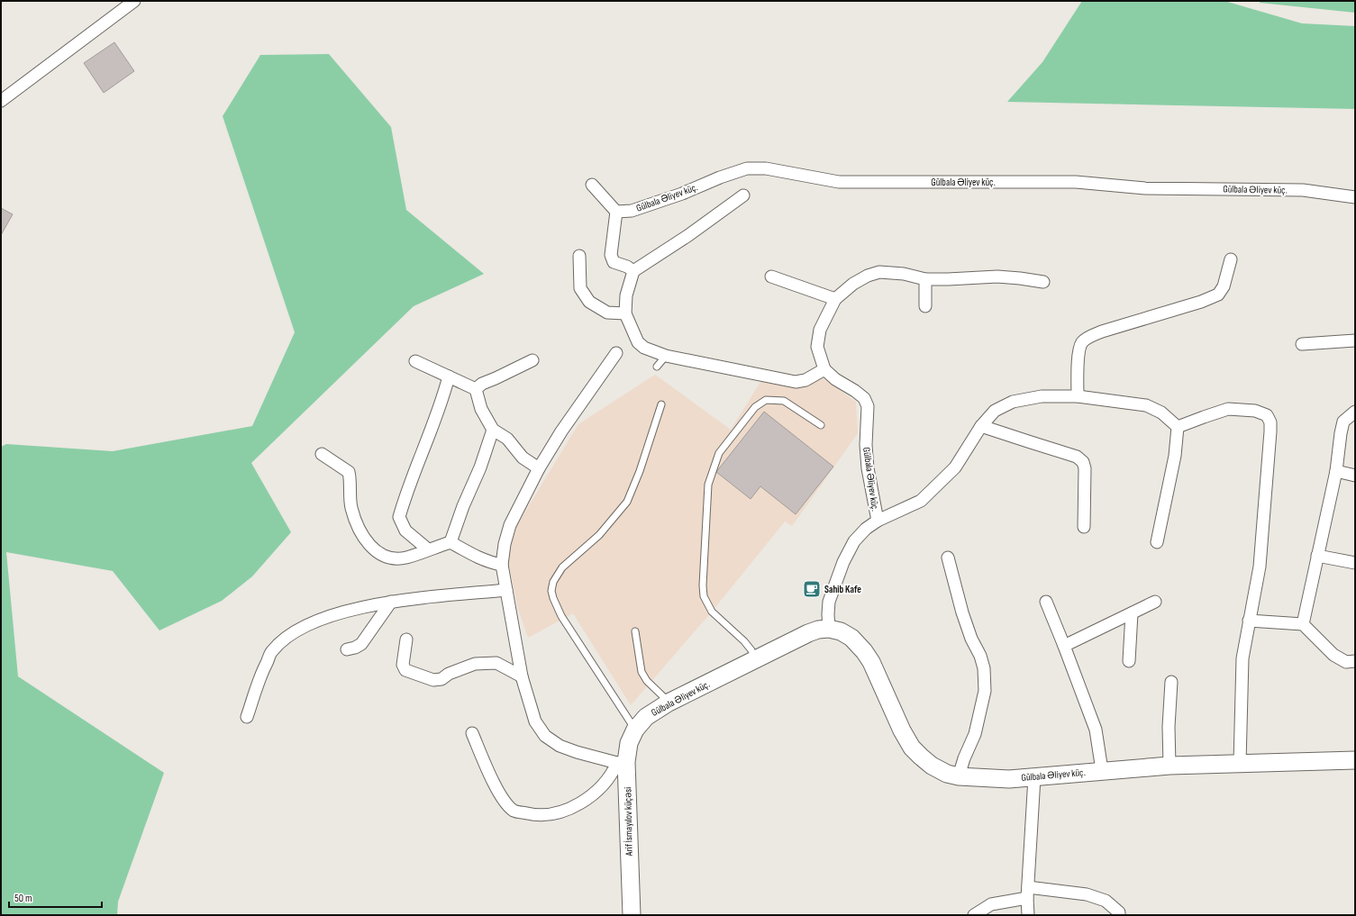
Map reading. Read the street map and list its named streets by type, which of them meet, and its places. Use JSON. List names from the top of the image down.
{
  "streets": {
    "street": ["Gülbala Əliyev küç.", "Arif İsmayılov küçəsi"]
  },
  "crossings": [
    ["Gülbala Əliyev küç.", "Arif İsmayılov küçəsi"]
  ],
  "places": {
    "cafe": ["Sahib Kafe"]
  },
  "scale_bar": "50 m"
}
